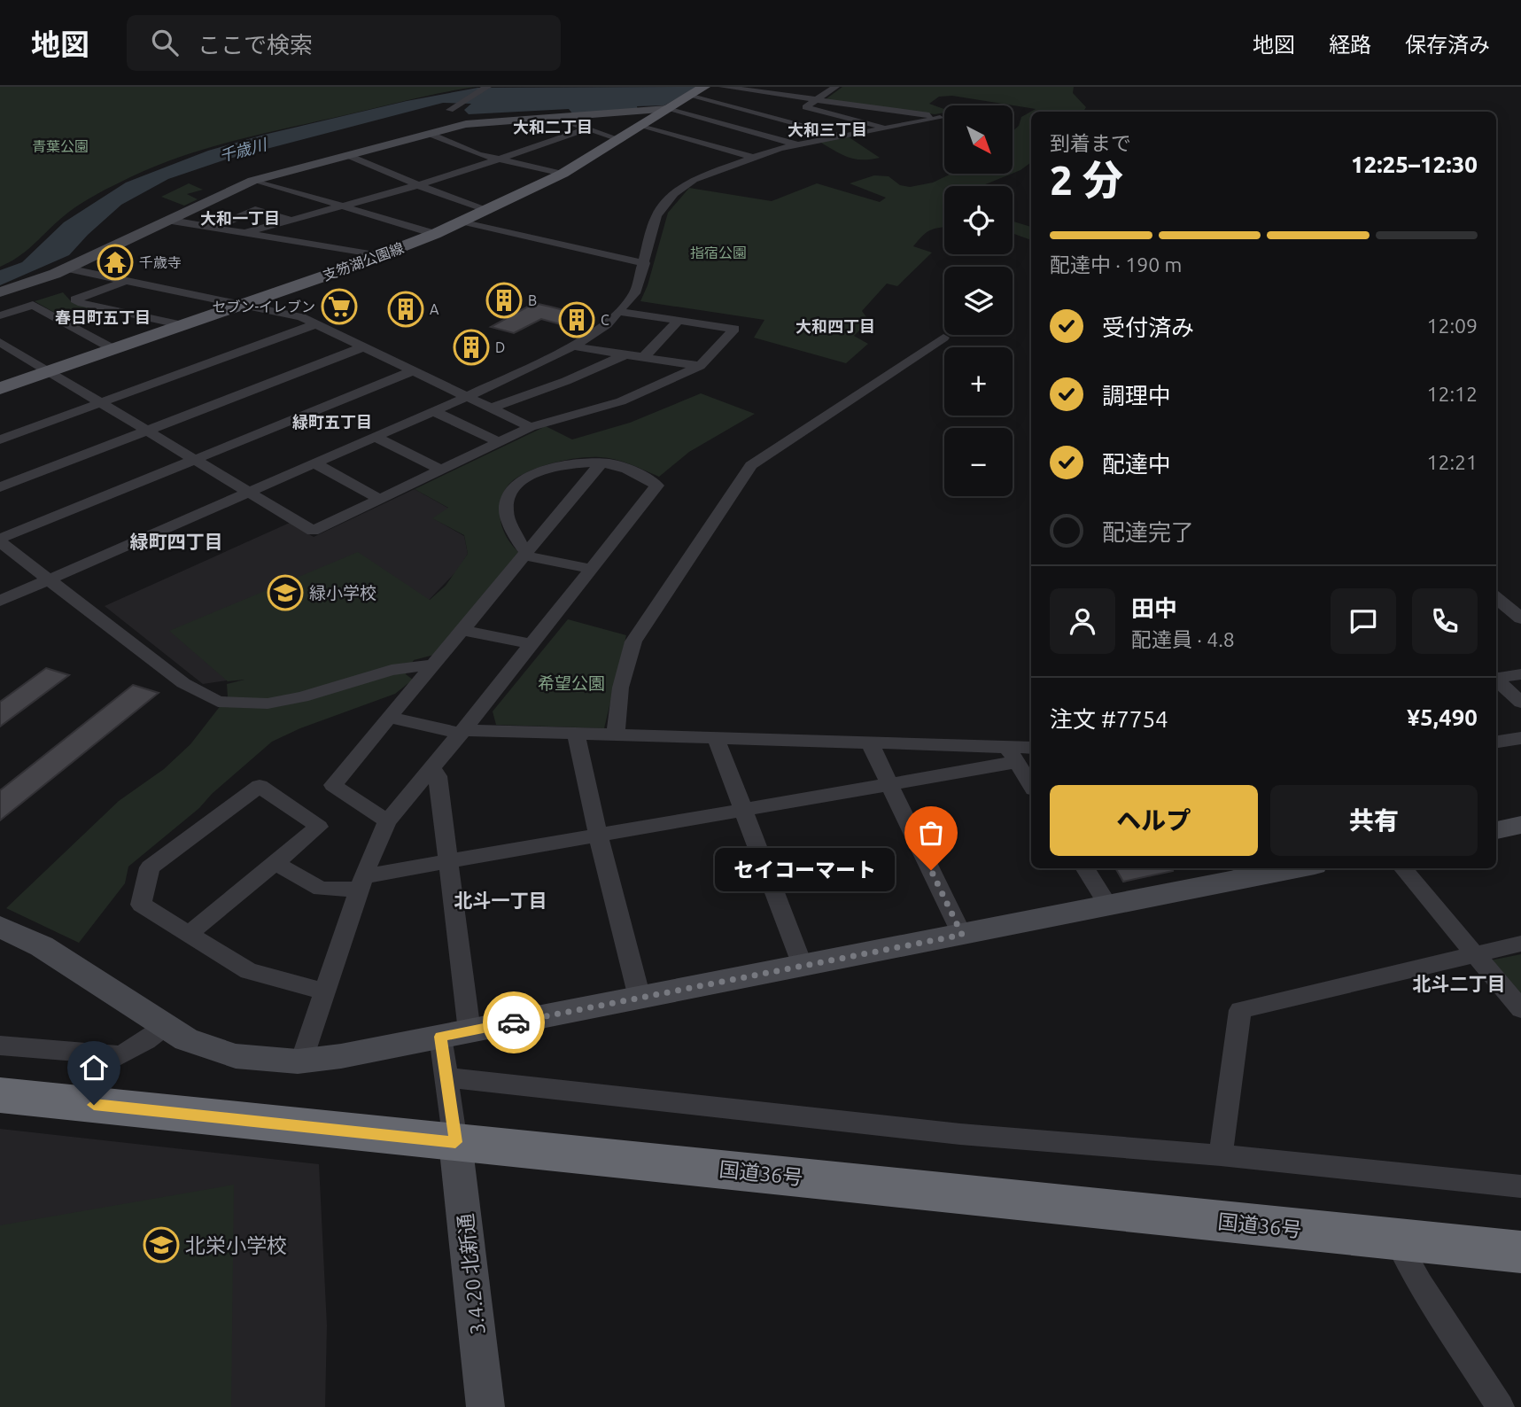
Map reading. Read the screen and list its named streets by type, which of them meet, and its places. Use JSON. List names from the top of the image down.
{
  "streets": {
    "highway": ["国道36号"],
    "main road": ["支笏湖公園線"],
    "street": ["3.4.20 北新通"]
  },
  "crossings": [
    ["国道36号", "3.4.20 北新通"]
  ],
  "districts": [
    "大和二丁目",
    "大和三丁目",
    "大和一丁目",
    "春日町五丁目",
    "大和四丁目",
    "緑町五丁目",
    "緑町四丁目",
    "北斗一丁目",
    "北斗二丁目"
  ],
  "water": ["千歳川"],
  "parks": ["青葉公園", "指宿公園", "希望公園"],
  "places": {
    "temple": ["千歳寺"],
    "building": [
      "B",
      "A",
      "C",
      "D"
    ],
    "supermarket": ["セブン-イレブン"],
    "school or university": ["緑小学校", "北栄小学校"],
    "other": ["セイコーマート"]
  },
  "north": "bottom right",
  "page": {
    "header": "地図",
    "search": "ここで検索",
    "nav": ["地図", "経路", "保存済み"],
    "map_buttons": ["+", "−"],
    "heading": ["2 分", "到着まで", "12:25–12:30"],
    "panel": [
      "田中",
      "配達員 · 4.8",
      "注文 #7754",
      "¥5,490"
    ],
    "bar": "配達中 · 190 m",
    "list": [
      ["受付済み", "12:09"],
      ["調理中", "12:12"],
      ["配達中", "12:21"],
      "配達完了"
    ],
    "buttons": ["ヘルプ", "共有"],
    "bubble": "セイコーマート"
  }
}
